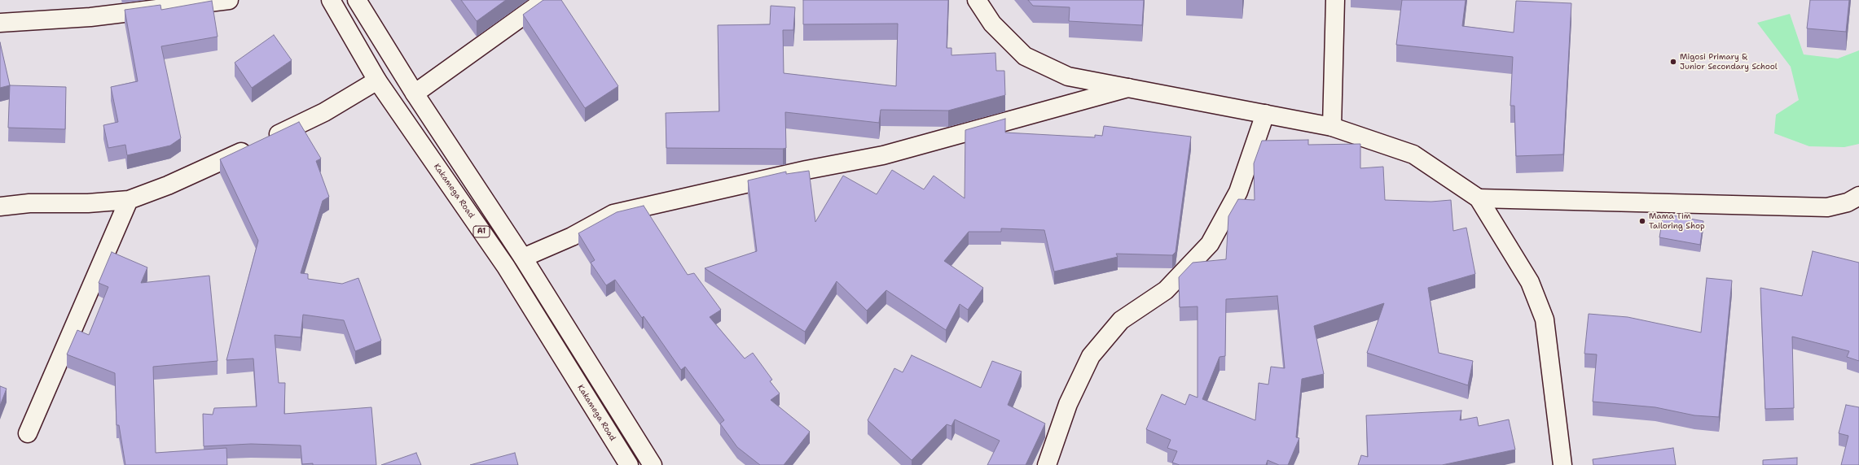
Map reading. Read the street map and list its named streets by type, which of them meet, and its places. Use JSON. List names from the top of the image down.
{
  "streets": {
    "main road": ["Kakamega Road", "A1"]
  },
  "places": ["Migosi Primary & Junior Secondary School", "Mama Tim Tailoring Shop"]
}
